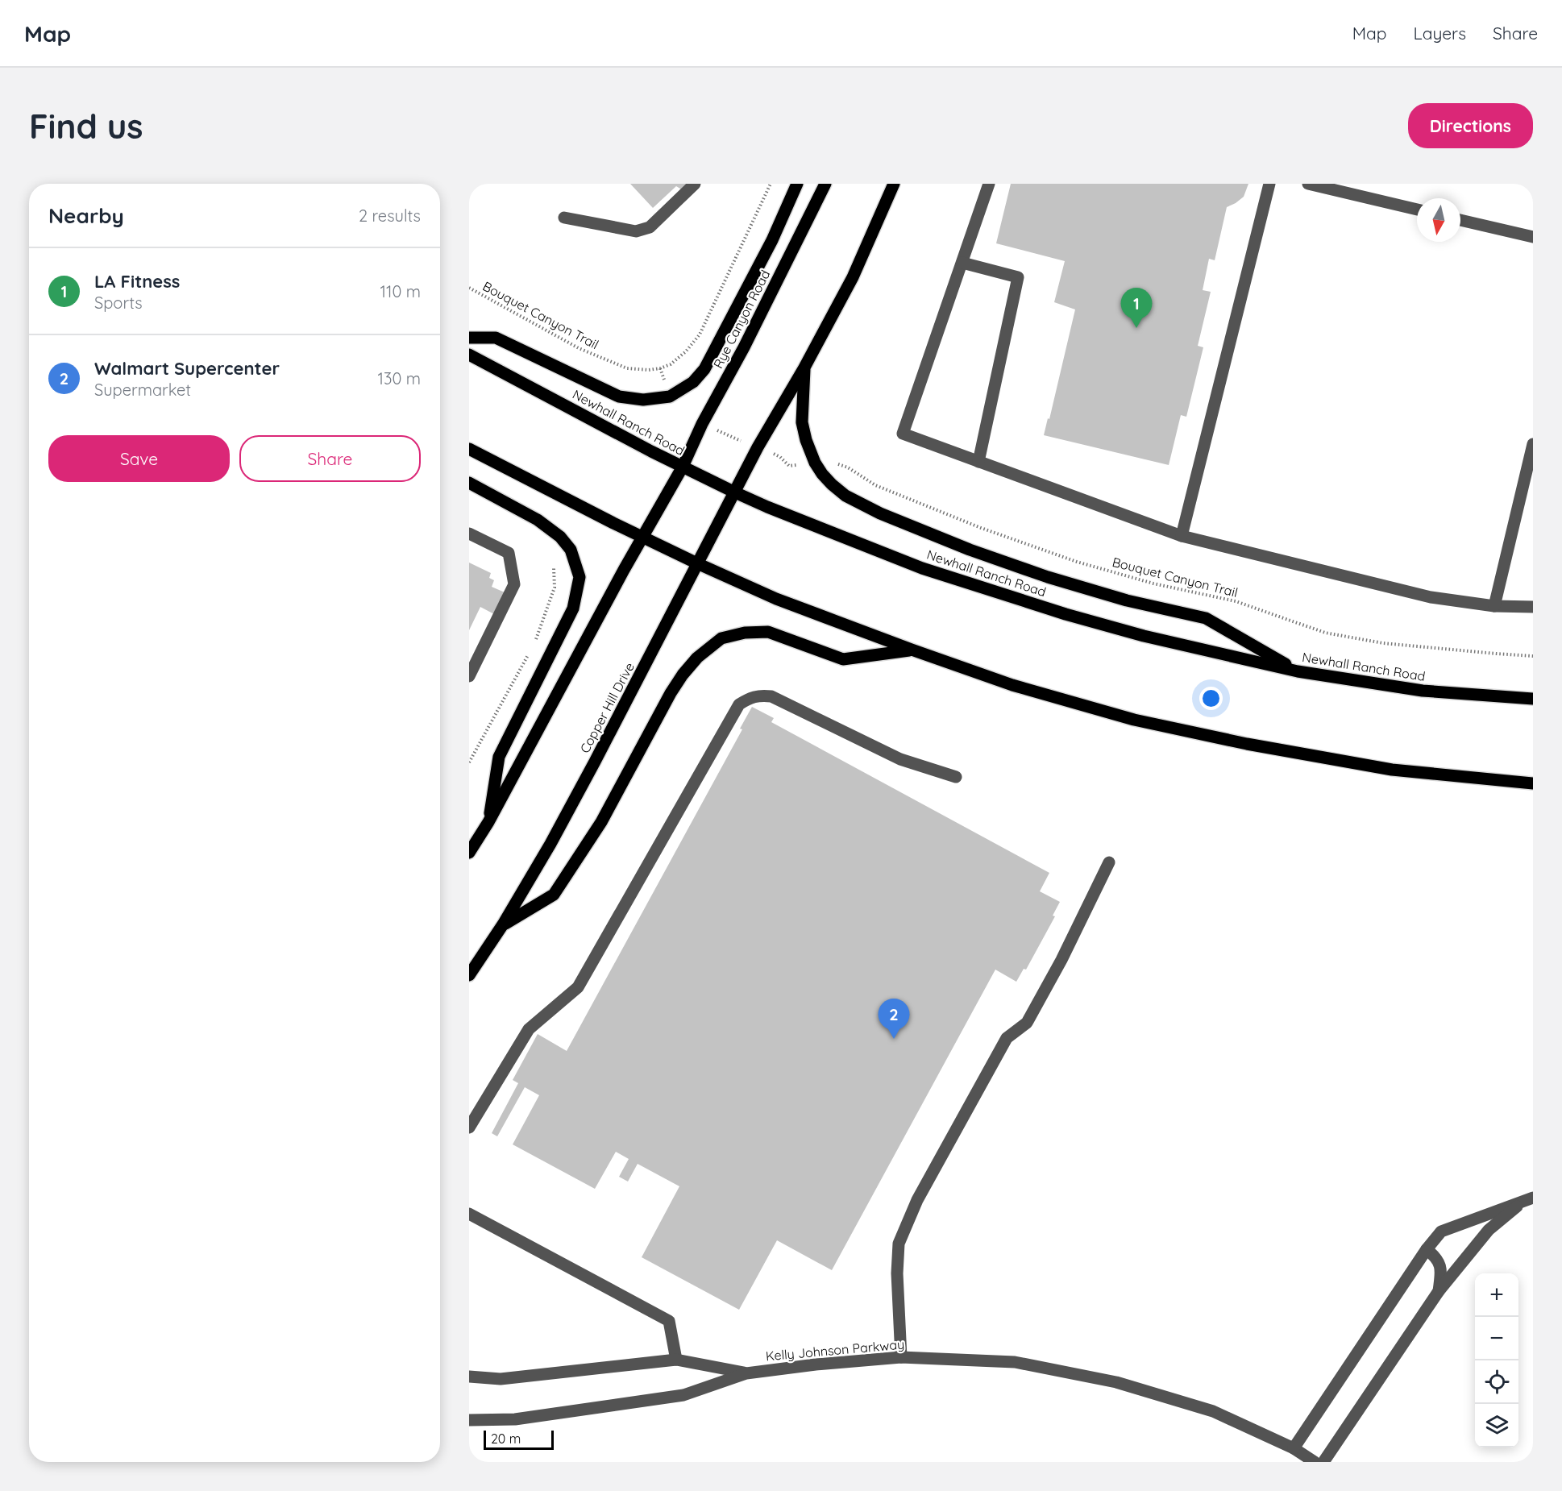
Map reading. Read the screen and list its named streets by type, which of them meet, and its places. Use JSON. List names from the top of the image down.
{
  "streets": {
    "main road": ["Rye Canyon Road", "Newhall Ranch Road", "Copper Hill Drive"],
    "street": ["Kelly Johnson Parkway"],
    "path": ["Bouquet Canyon Trail"]
  },
  "crossings": [
    ["Rye Canyon Road", "Newhall Ranch Road"],
    ["Newhall Ranch Road", "Copper Hill Drive"]
  ],
  "scale_bar": "20 m",
  "north": "bottom",
  "page": {
    "header": "Map",
    "nav": ["Map", "Layers", "Share"],
    "buttons": [
      "Directions",
      ["Save", "Share"]
    ],
    "title": "Find us",
    "heading": ["Nearby", "2 results"],
    "list": [
      {
        "mark": "1",
        "name": "LA Fitness",
        "note": "Sports",
        "value": "110 m"
      },
      {
        "mark": "2",
        "name": "Walmart Supercenter",
        "note": "Supermarket",
        "value": "130 m"
      }
    ],
    "pins": ["1", "2"],
    "map_buttons": ["+", "−"],
    "scale": "20 m"
  }
}
